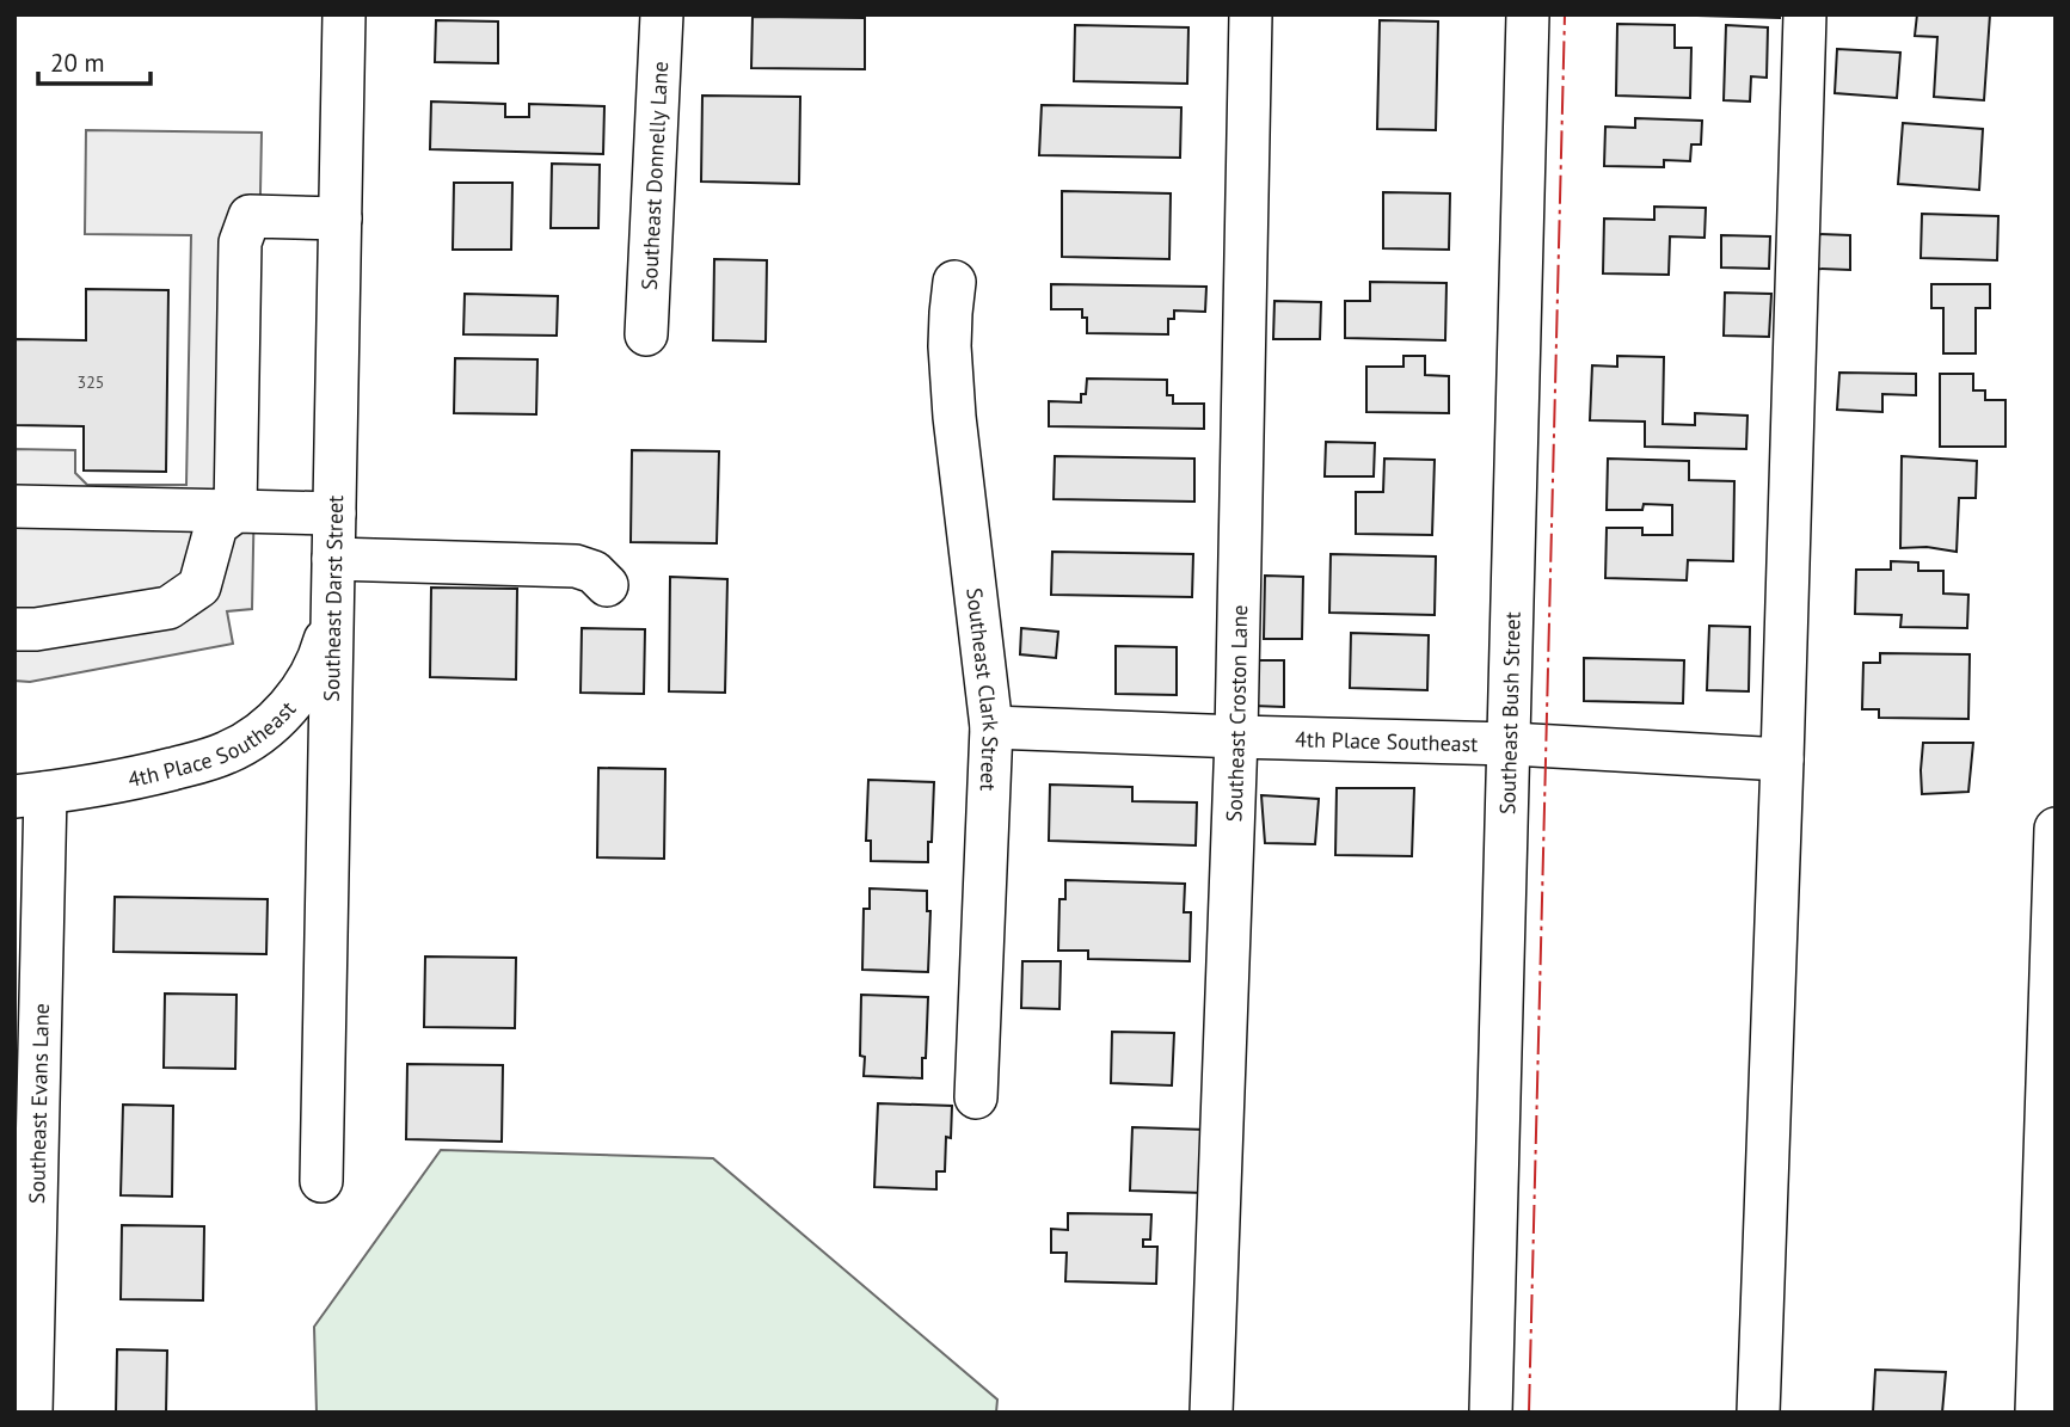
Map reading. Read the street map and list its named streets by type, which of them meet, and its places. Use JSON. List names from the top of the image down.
{
  "streets": {
    "street": [
      "Southeast Donnelly Lane",
      "Southeast Darst Street",
      "Southeast Clark Street",
      "Southeast Croston Lane",
      "Southeast Bush Street",
      "4th Place Southeast",
      "Southeast Evans Lane"
    ]
  },
  "crossings": [
    ["Southeast Darst Street", "4th Place Southeast"],
    ["Southeast Clark Street", "4th Place Southeast"],
    ["Southeast Croston Lane", "4th Place Southeast"],
    ["Southeast Bush Street", "4th Place Southeast"],
    ["4th Place Southeast", "Southeast Evans Lane"]
  ],
  "house_numbers": ["325"],
  "scale_bar": "20 m"
}
